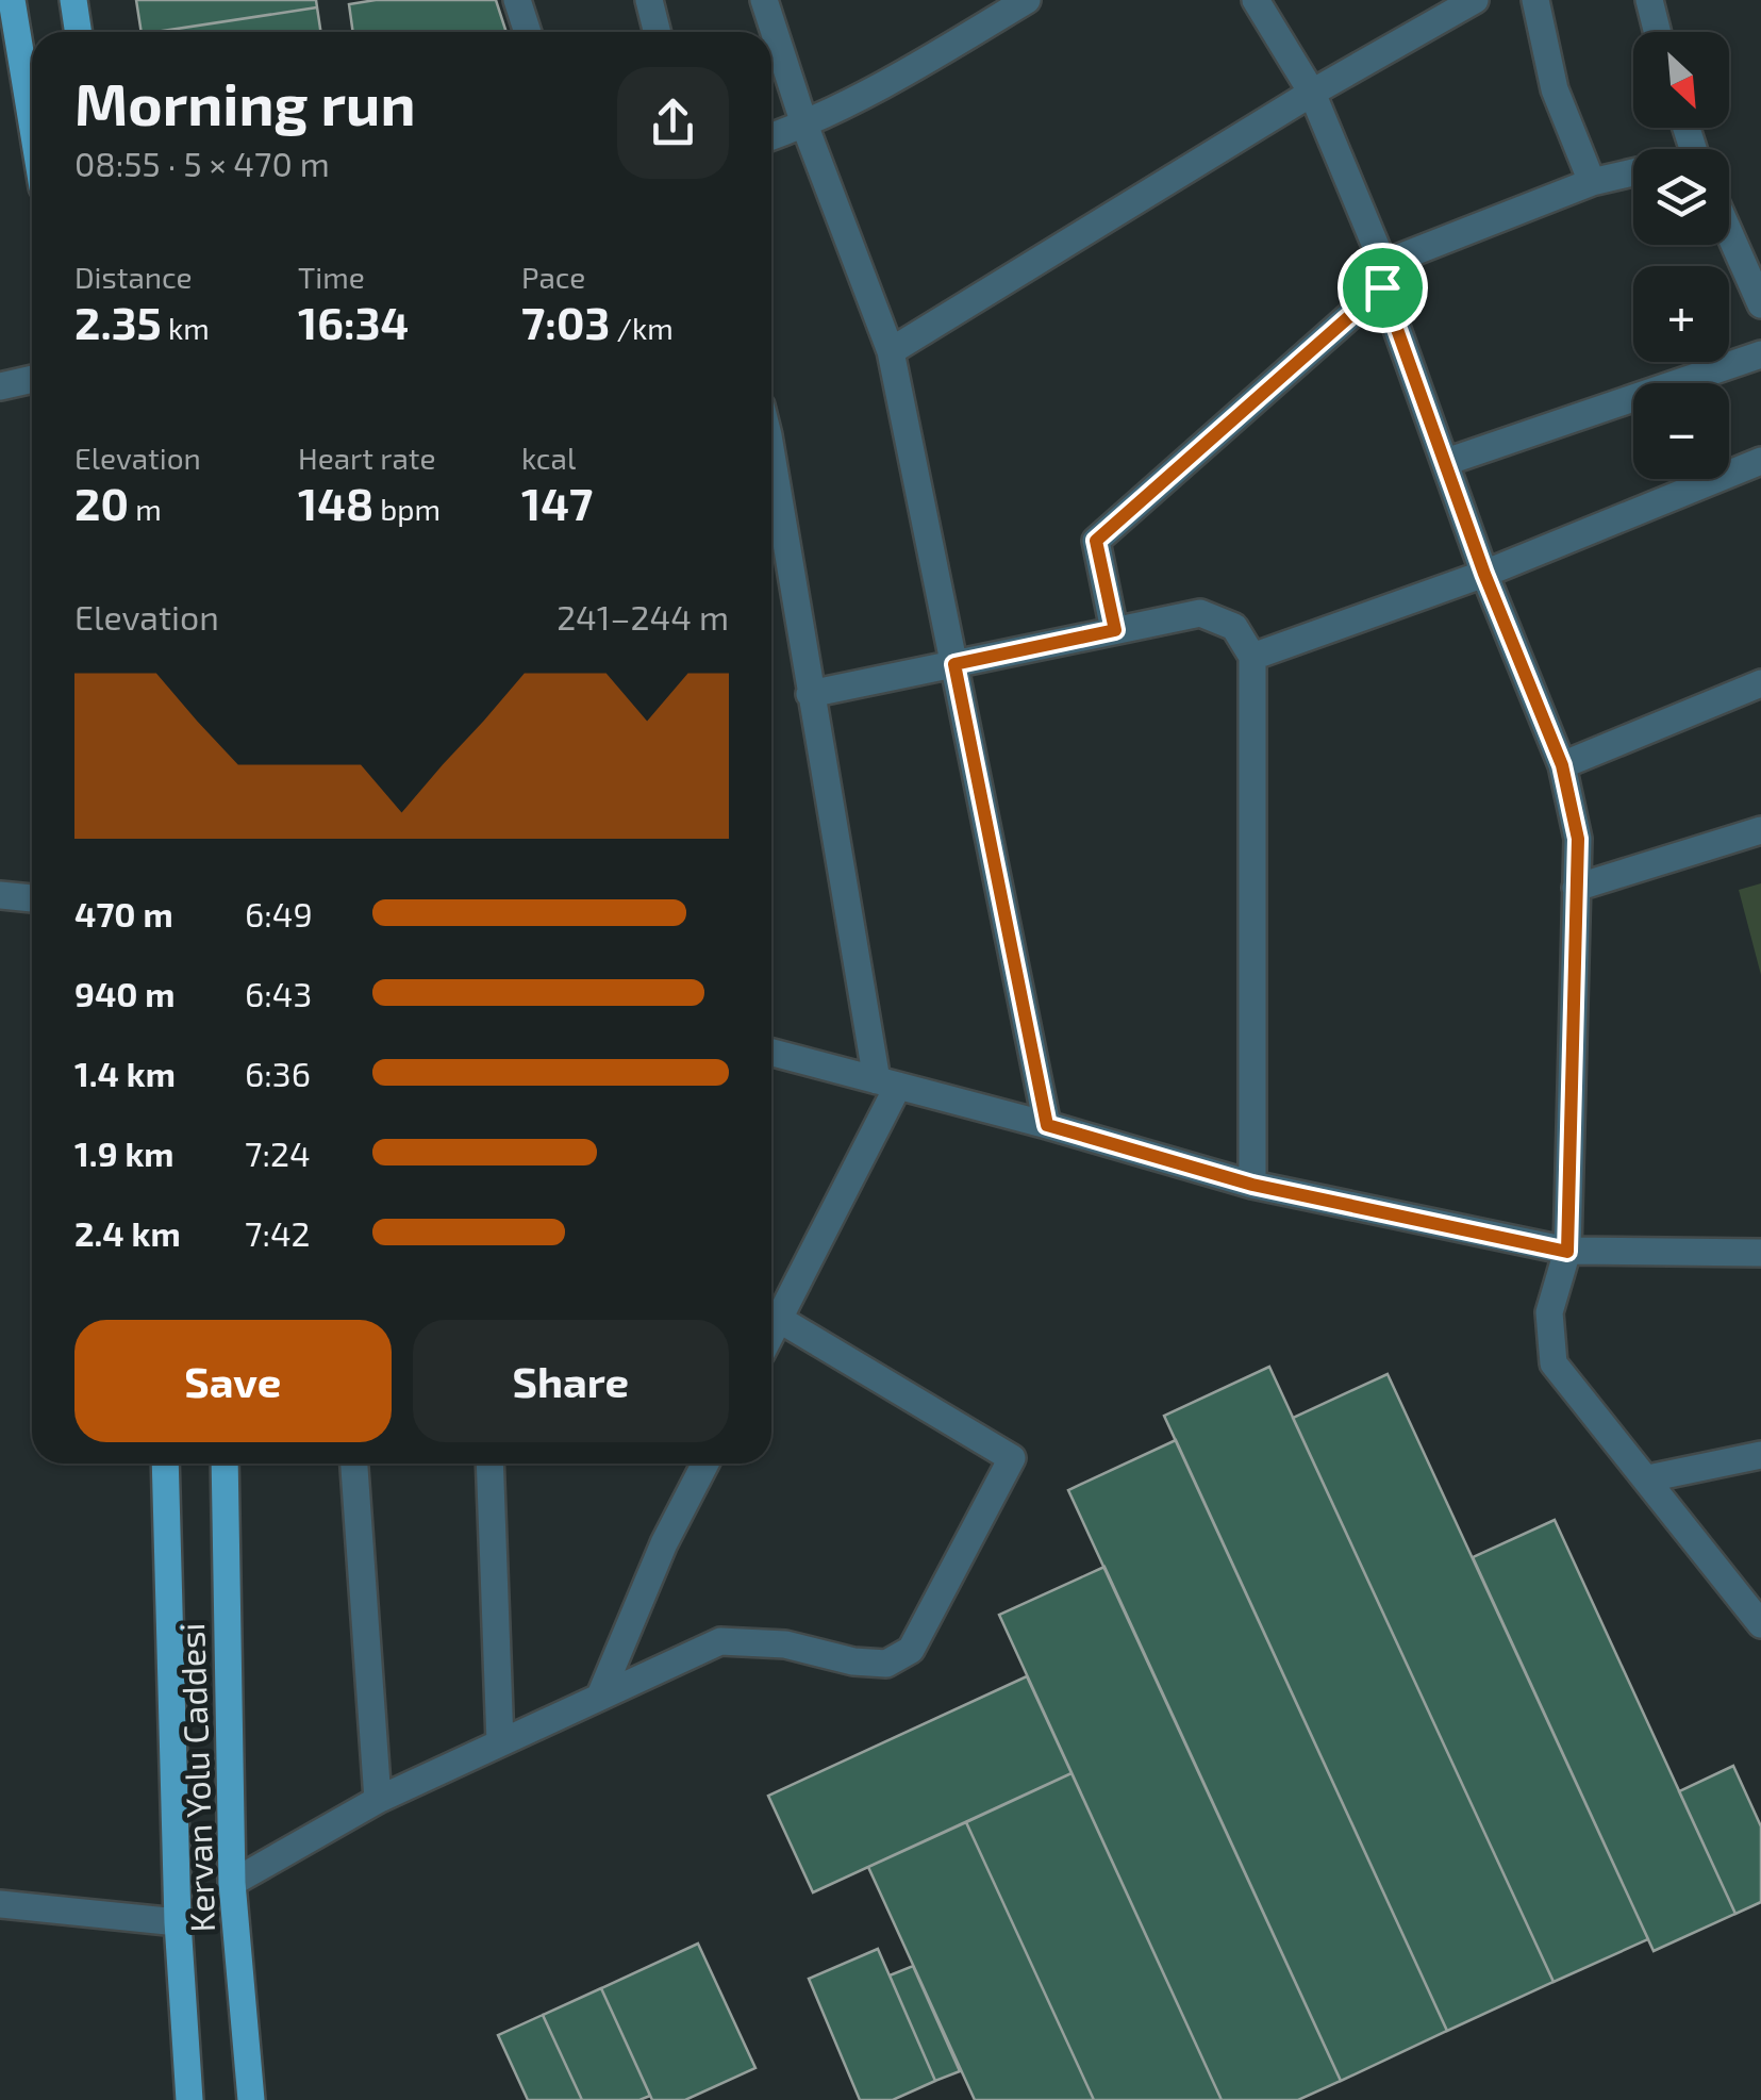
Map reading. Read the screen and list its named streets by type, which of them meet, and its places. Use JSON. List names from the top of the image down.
{
  "streets": {
    "main road": ["Kervan Yolu Caddesi"]
  },
  "north": "bottom right",
  "page": {
    "map_buttons": ["+", "−"],
    "heading": ["Morning run", "08:55 · 5 × 470 m"],
    "stats": [
      ["Distance", "2.35 km"],
      ["Time", "16:34"],
      ["Pace", "7:03 /km"],
      ["Elevation", "20 m"],
      ["Heart rate", "148 bpm"],
      ["kcal", "147"]
    ],
    "chart": ["Elevation", "241–244 m"],
    "list": [
      {
        "name": "470 m",
        "note": "6:49"
      },
      {
        "name": "940 m",
        "note": "6:43"
      },
      {
        "name": "1.4 km",
        "note": "6:36"
      },
      {
        "name": "1.9 km",
        "note": "7:24"
      },
      {
        "name": "2.4 km",
        "note": "7:42"
      }
    ],
    "buttons": ["Save", "Share"]
  }
}
